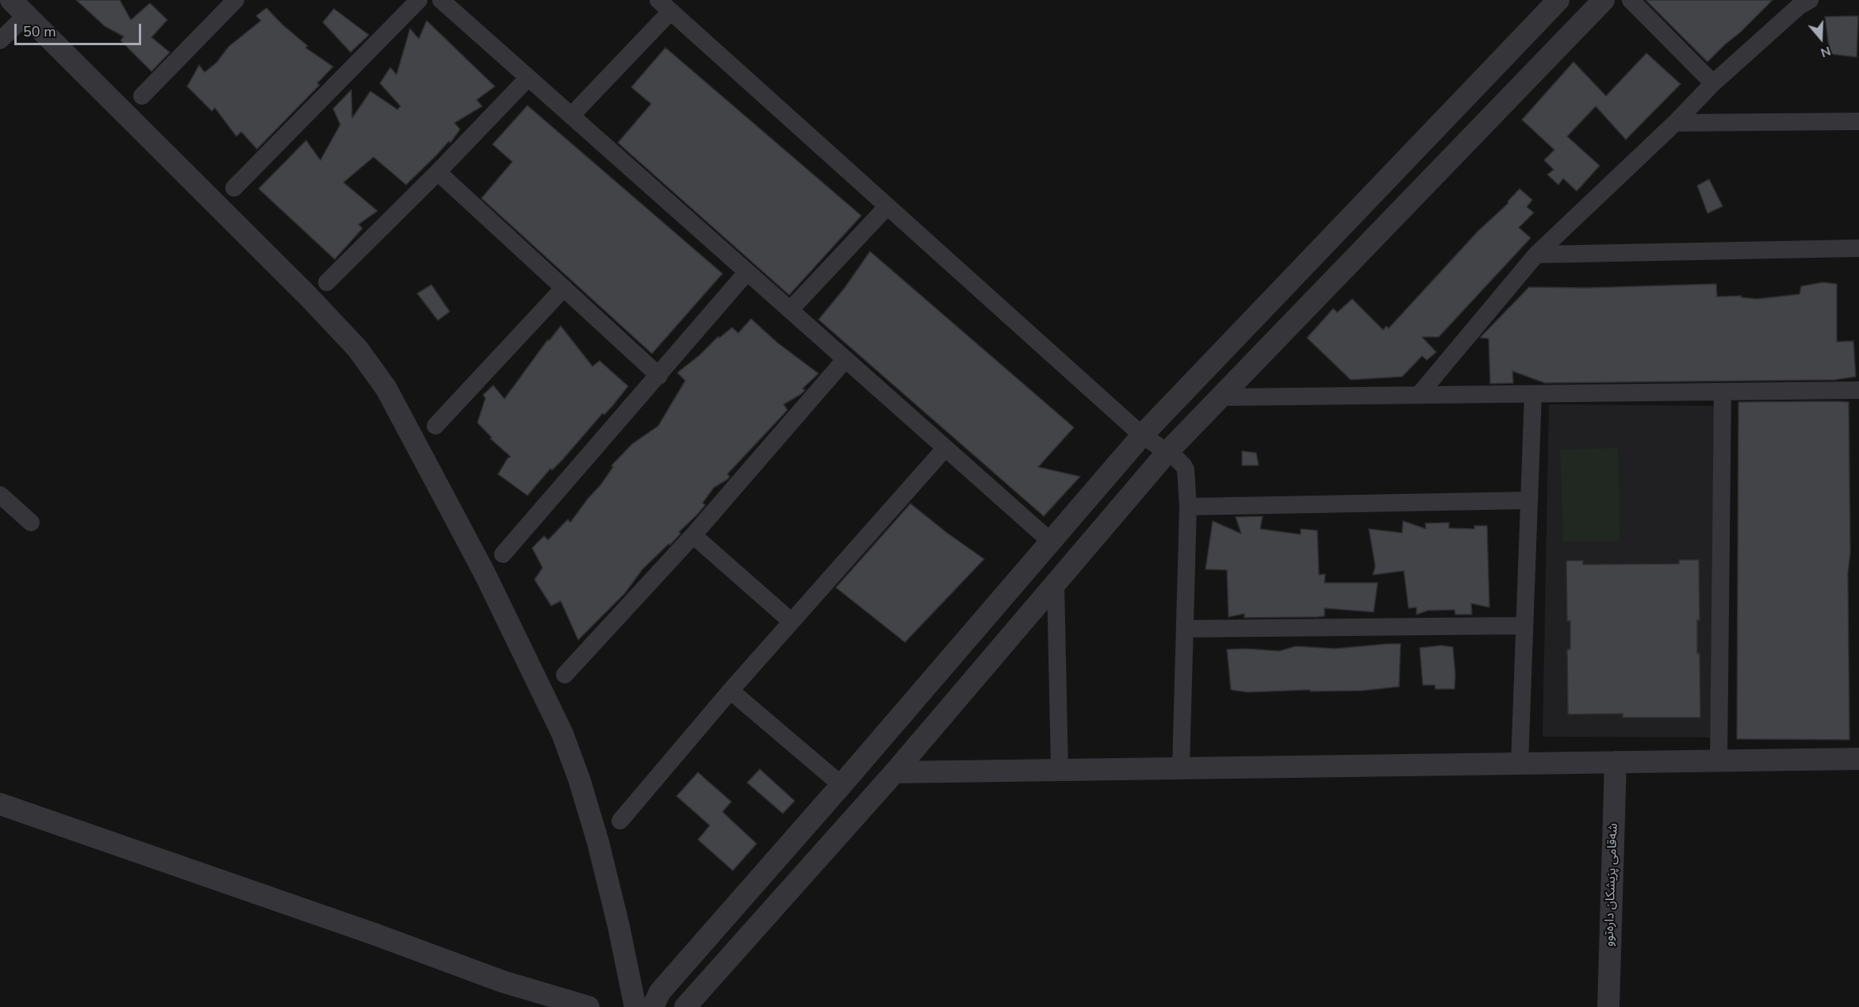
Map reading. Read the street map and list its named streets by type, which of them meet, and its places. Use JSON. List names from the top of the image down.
{
  "streets": {
    "street": ["شەقامی پزیشکان دارەتوو"]
  },
  "scale_bar": "50 m",
  "north": "bottom"
}
